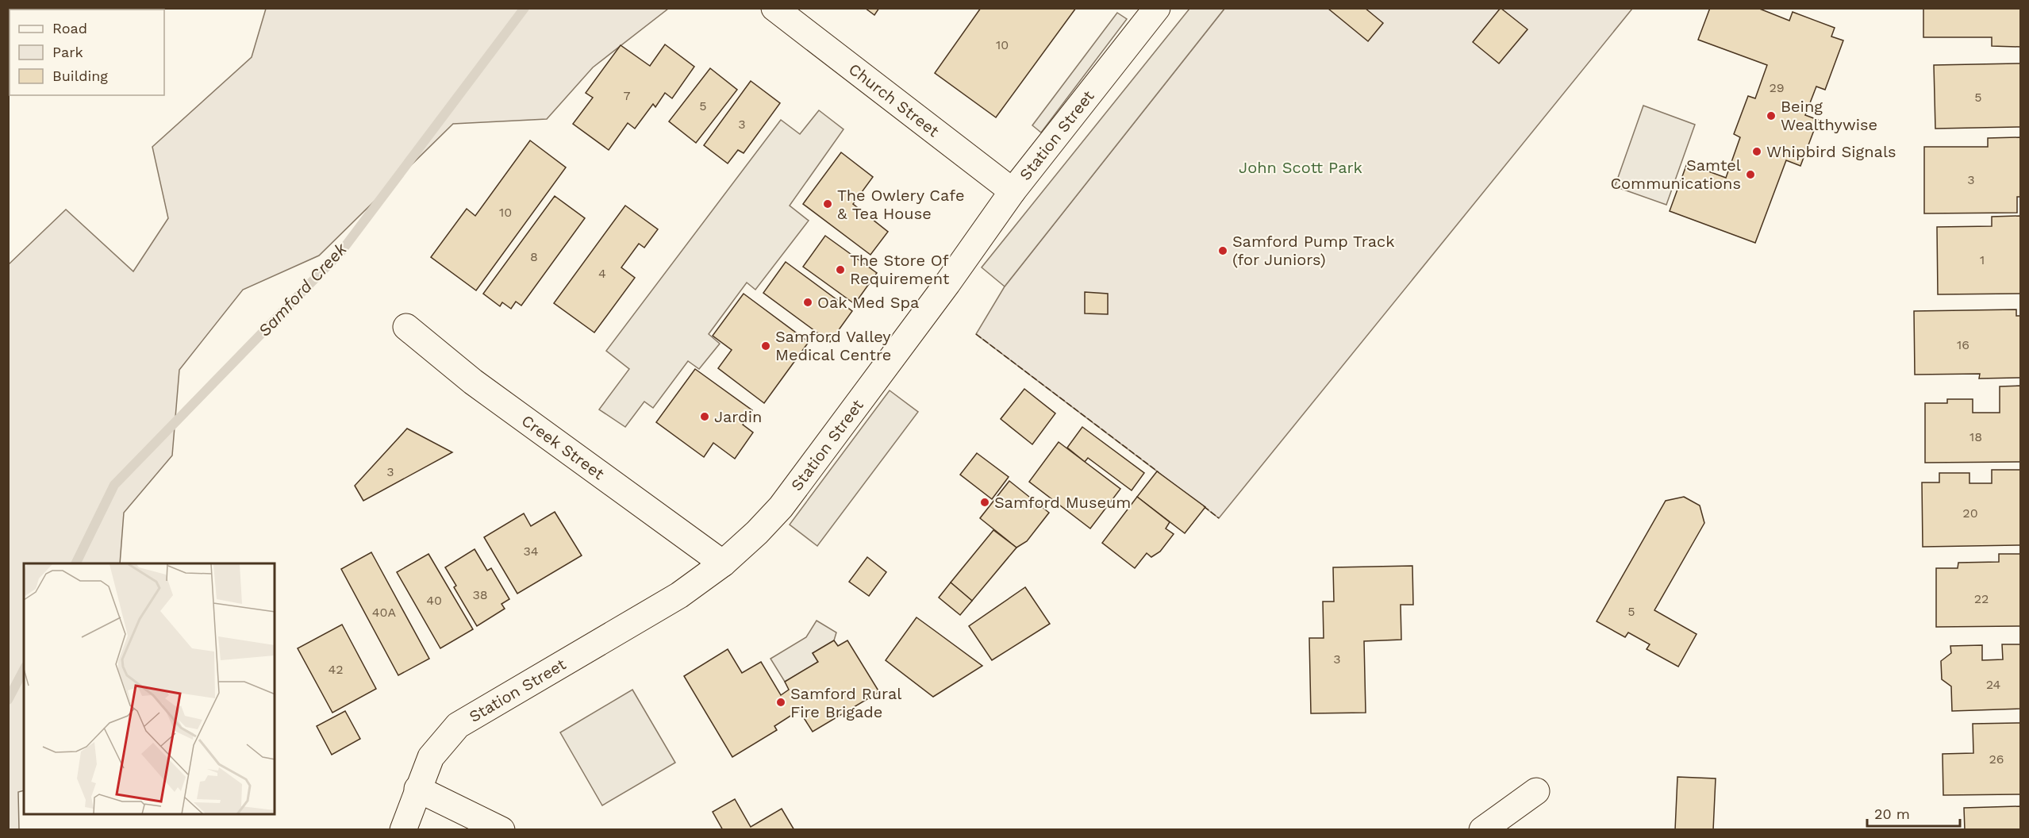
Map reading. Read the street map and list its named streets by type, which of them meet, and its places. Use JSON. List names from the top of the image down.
{
  "streets": {
    "street": ["Church Street", "Station Street", "Creek Street"]
  },
  "crossings": [
    ["Church Street", "Station Street"],
    ["Station Street", "Creek Street"]
  ],
  "water": ["Samford Creek"],
  "parks": ["John Scott Park"],
  "places": [
    "Being Wealthywise",
    "Whipbird Signals",
    "Samtel Communications",
    "The Owlery Cafe & Tea House",
    "Samford Pump Track (for Juniors)",
    "The Store Of Requirement",
    "Oak Med Spa",
    "Samford Valley Medical Centre",
    "Jardin",
    "Samford Museum",
    "Samford Rural Fire Brigade"
  ],
  "house_numbers": [
    "10",
    "29",
    "7",
    "5",
    "5",
    "3",
    "3",
    "10",
    "8",
    "1",
    "4",
    "16",
    "18",
    "3",
    "20",
    "34",
    "38",
    "22",
    "40",
    "5",
    "40A",
    "3",
    "42",
    "24",
    "26"
  ],
  "legend": ["Road", "Park", "Building"],
  "scale_bar": "20 m"
}
